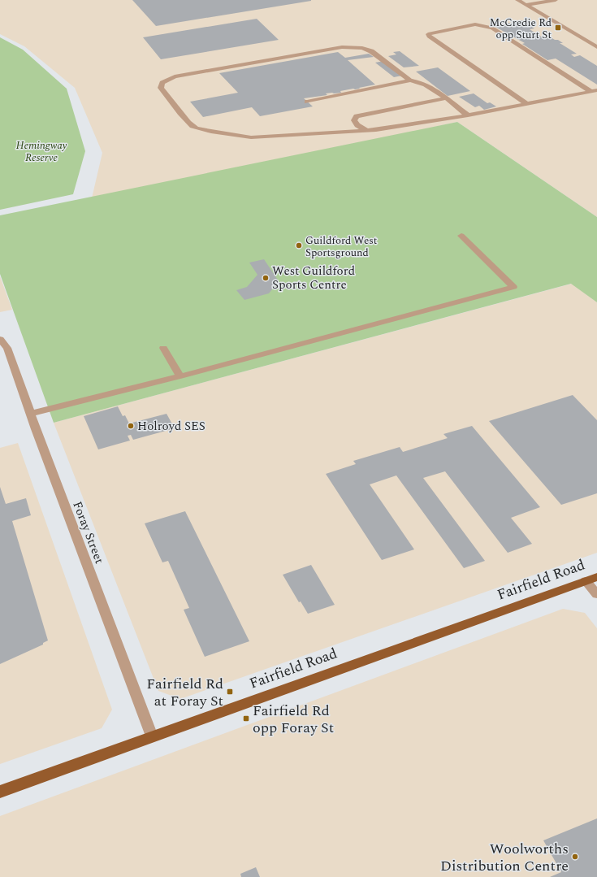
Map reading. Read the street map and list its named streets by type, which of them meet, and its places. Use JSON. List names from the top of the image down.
{
  "streets": {
    "main road": ["Fairfield Road"],
    "street": ["Foray Street"]
  },
  "crossings": [
    ["Foray Street", "Fairfield Road"]
  ],
  "parks": ["Hemingway Reserve"],
  "places": {
    "transit": ["McCredie Rd opp Sturt St", "Fairfield Rd at Foray St", "Fairfield Rd opp Foray St"],
    "other": [
      "Guildford West Sportsground",
      "West Guildford Sports Centre",
      "Holroyd SES",
      "Woolworths Distribution Centre"
    ]
  }
}
